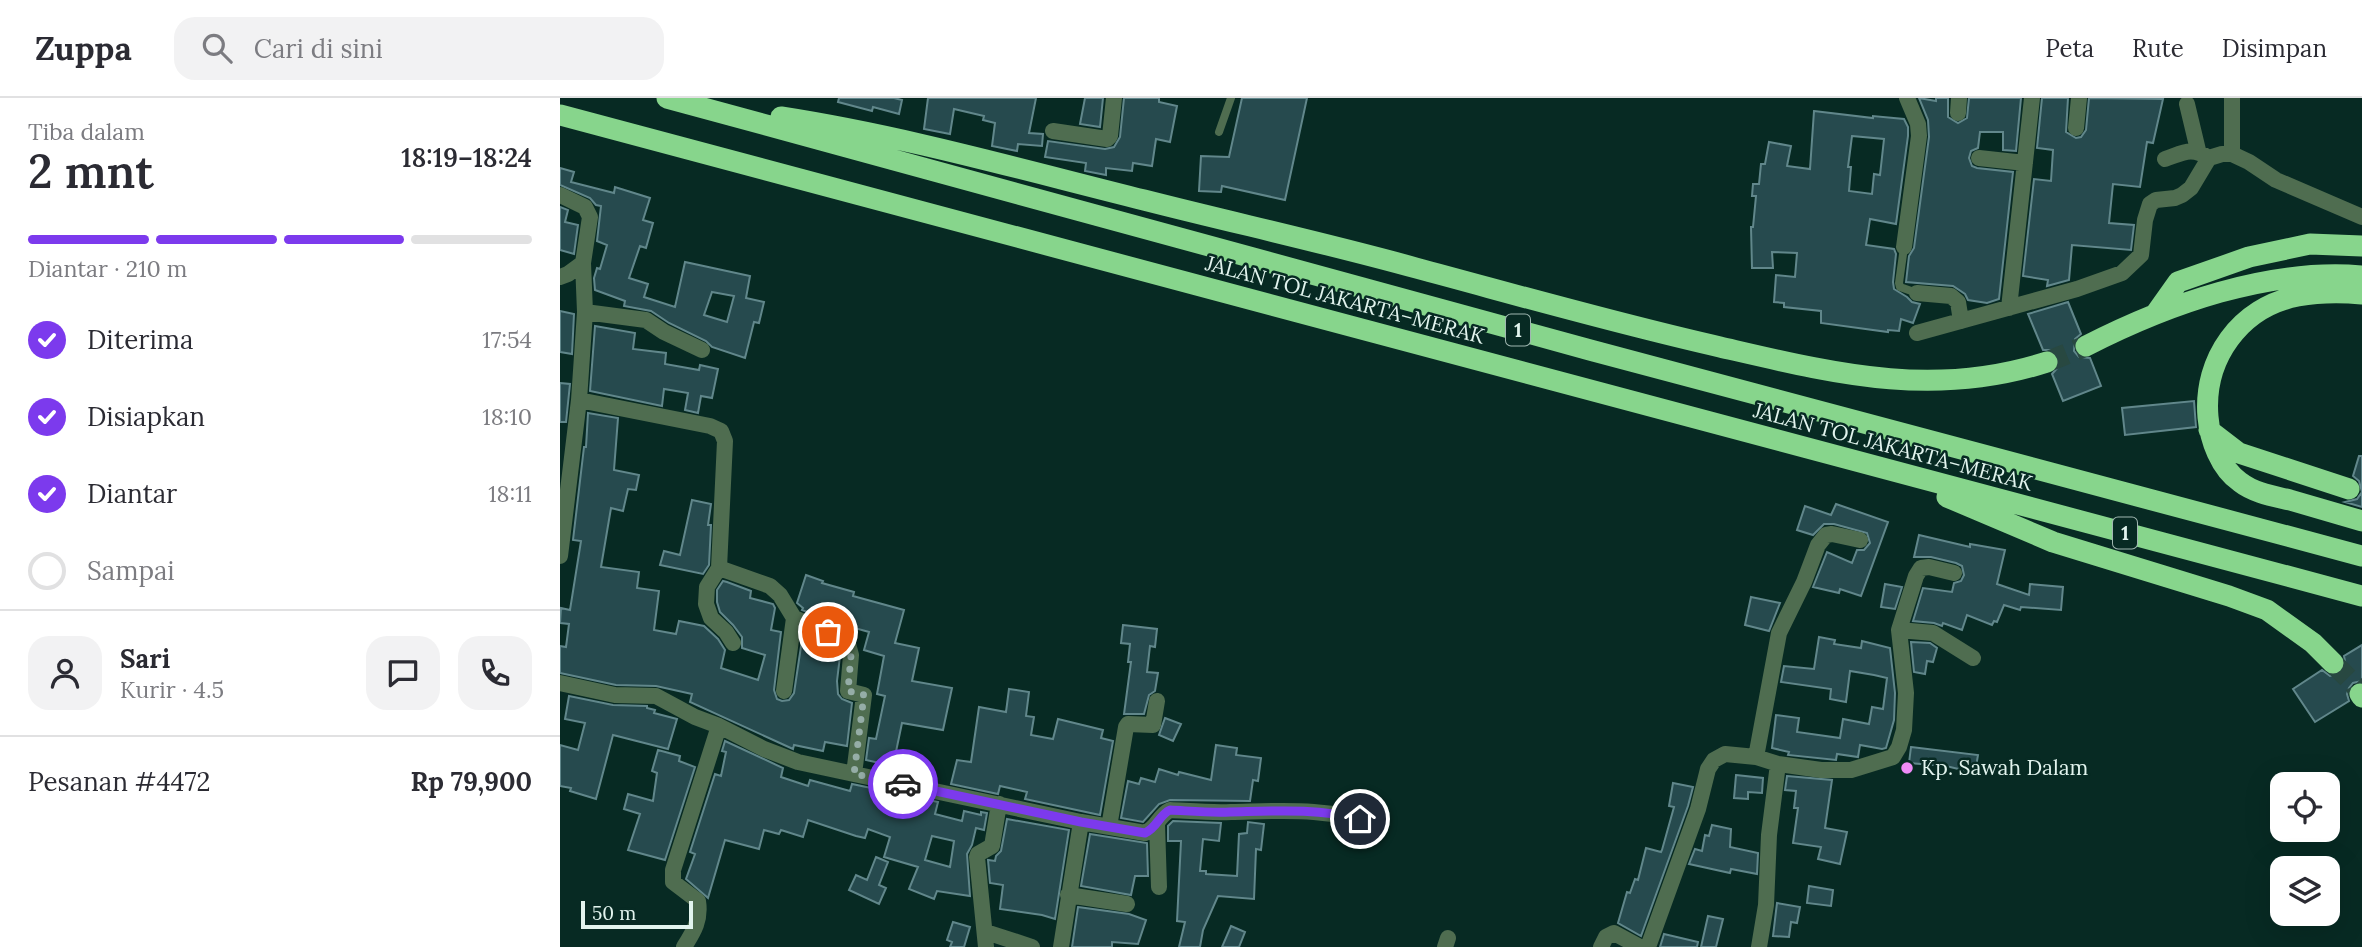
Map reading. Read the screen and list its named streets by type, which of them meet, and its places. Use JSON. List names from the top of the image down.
{
  "streets": {
    "highway": ["JALAN TOL JAKARTA–MERAK", "1"]
  },
  "places": ["Kp. Sawah Dalam"],
  "scale_bar": "50 m",
  "page": {
    "header": "Zuppa",
    "search": "Cari di sini",
    "nav": ["Peta", "Rute", "Disimpan"],
    "heading": ["2 mnt", "Tiba dalam", "18:19–18:24"],
    "panel": [
      "Sari",
      "Kurir · 4.5",
      "Pesanan #4472",
      "Rp 79,900"
    ],
    "bar": "Diantar · 210 m",
    "list": [
      ["Diterima", "17:54"],
      ["Disiapkan", "18:10"],
      ["Diantar", "18:11"],
      "Sampai"
    ],
    "scale": "50 m"
  }
}
